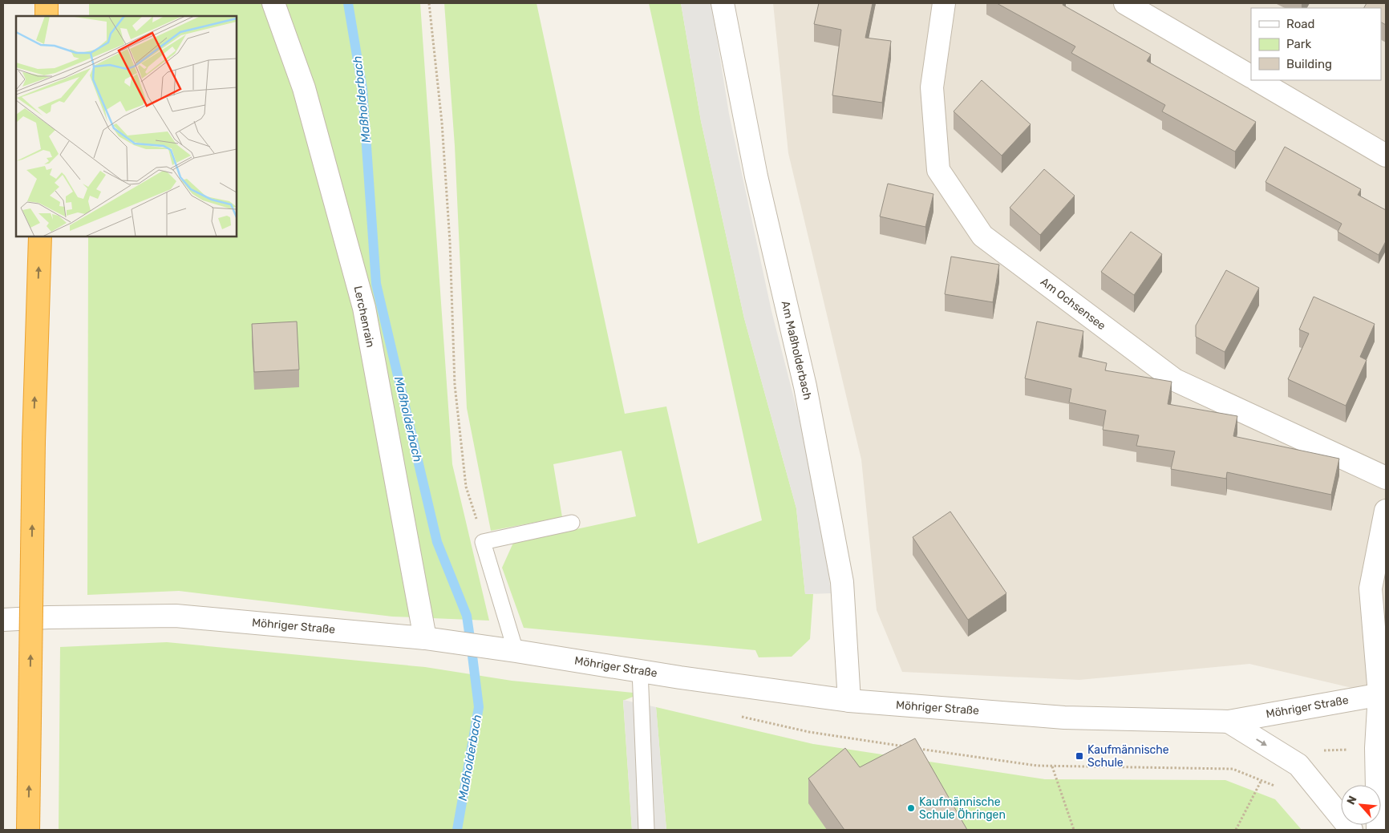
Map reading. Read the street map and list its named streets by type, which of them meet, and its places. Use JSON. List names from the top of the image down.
{
  "streets": {
    "street": [
      "Am Ochsensee",
      "Lerchenrain",
      "Am Maßholderbach",
      "Möhriger Straße"
    ]
  },
  "crossings": [
    ["Lerchenrain", "Möhriger Straße"],
    ["Am Maßholderbach", "Möhriger Straße"]
  ],
  "water": ["Maßholderbach"],
  "places": {
    "transit": ["Kaufmännische Schule"],
    "other": ["Kaufmännische Schule Öhringen"]
  },
  "legend": ["Road", "Park", "Building"],
  "north": "top left"
}
